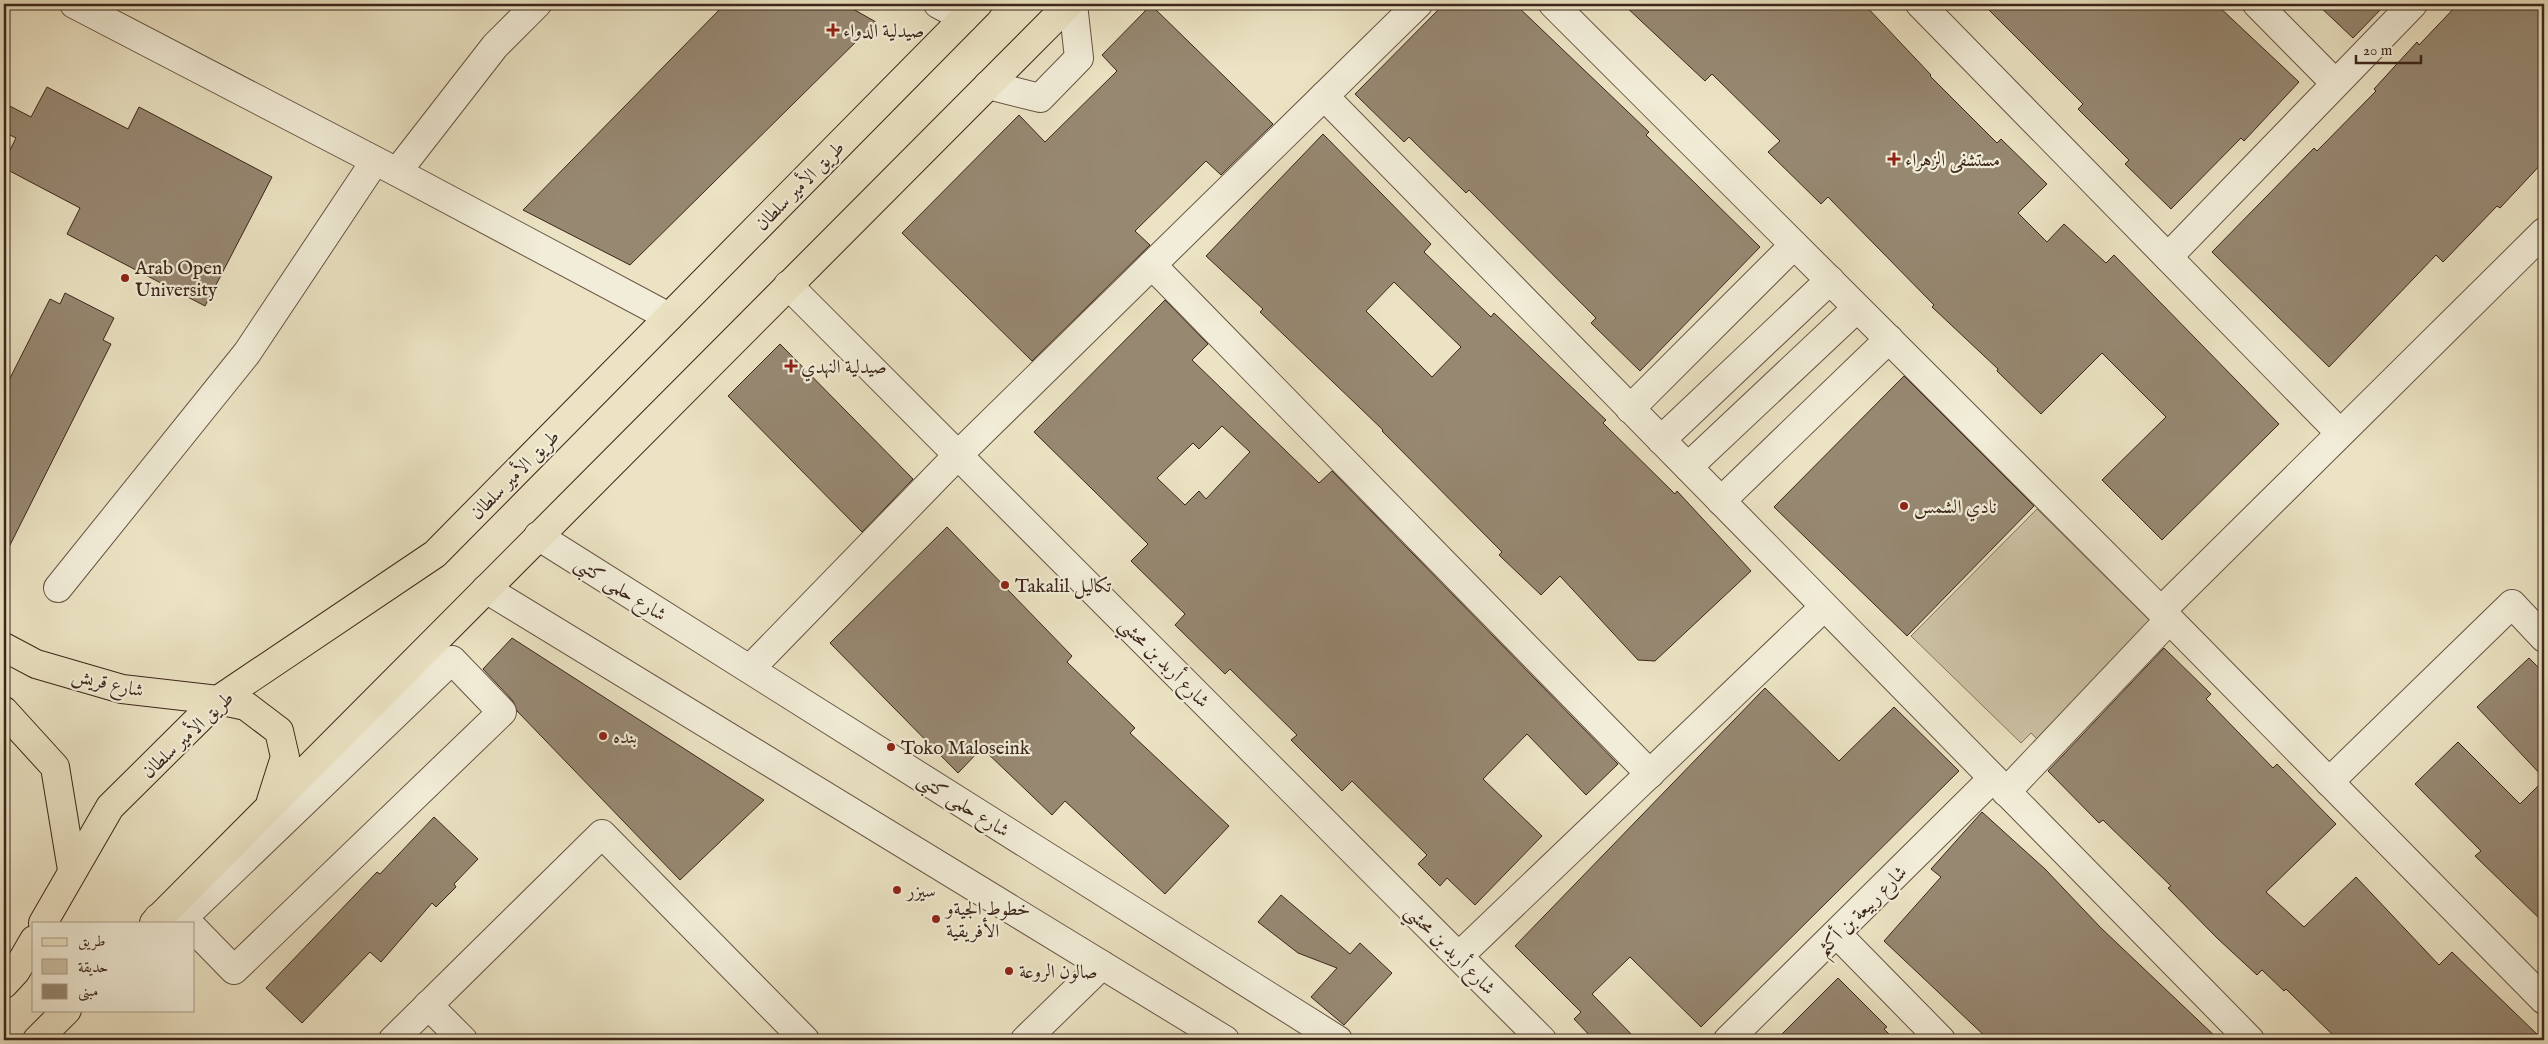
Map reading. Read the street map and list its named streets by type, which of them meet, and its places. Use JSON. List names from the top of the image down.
{
  "streets": {
    "main road": ["طريق الأمير سلطان", "شارع قريش"],
    "street": ["شارع حلمى كتبى", "شارع أربد بن محشي", "شارع ربيعة بن أكثم"]
  },
  "crossings": [
    ["طريق الأمير سلطان", "شارع قريش"]
  ],
  "places": {
    "health": ["صيدلية الدواء", "مستشفى الزهراء", "صيدلية النهدي"],
    "other": [
      "Arab Open University",
      "نادي الشمس",
      "Takalil تكاليل",
      "بنده",
      "Toko Maloseink",
      "سيزر",
      "خطوط الجيةو الأفريقية",
      "صالون الروعة"
    ]
  },
  "legend": ["طريق", "حديقة", "مبنى"],
  "scale_bar": "20 m"
}
